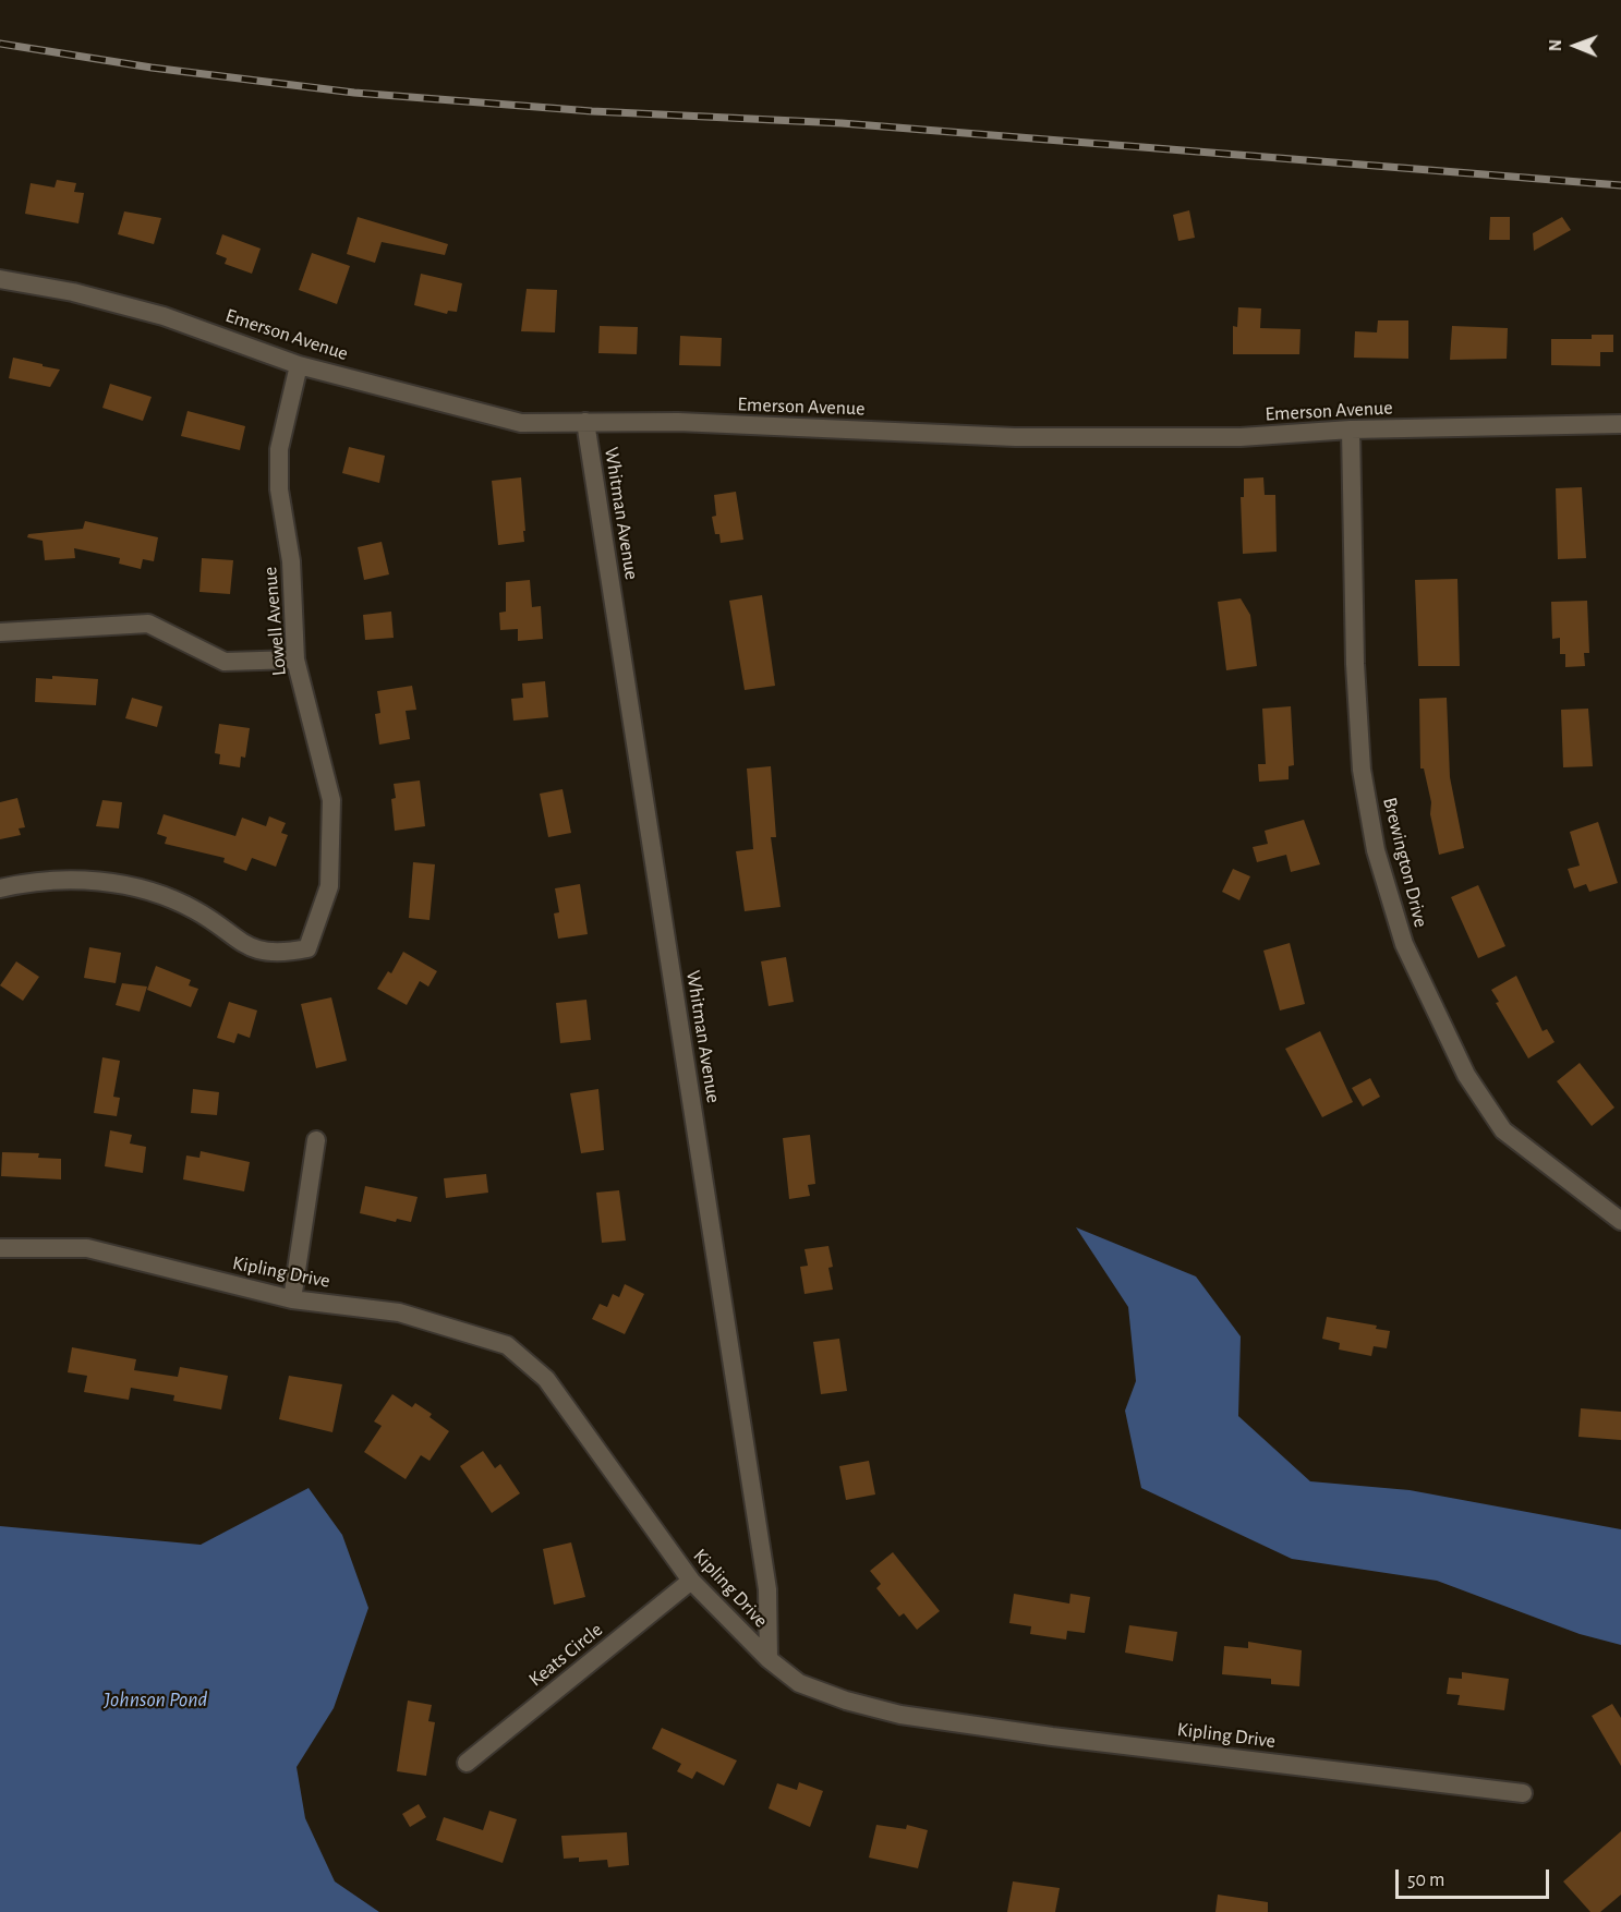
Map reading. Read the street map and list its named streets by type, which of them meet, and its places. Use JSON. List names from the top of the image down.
{
  "streets": {
    "street": [
      "Emerson Avenue",
      "Whitman Avenue",
      "Lowell Avenue",
      "Brewington Drive",
      "Kipling Drive",
      "Keats Circle"
    ]
  },
  "crossings": [
    ["Emerson Avenue", "Whitman Avenue"],
    ["Emerson Avenue", "Lowell Avenue"],
    ["Emerson Avenue", "Brewington Drive"],
    ["Whitman Avenue", "Kipling Drive"],
    ["Kipling Drive", "Keats Circle"]
  ],
  "water": ["Johnson Pond"],
  "scale_bar": "50 m",
  "north": "left"
}
